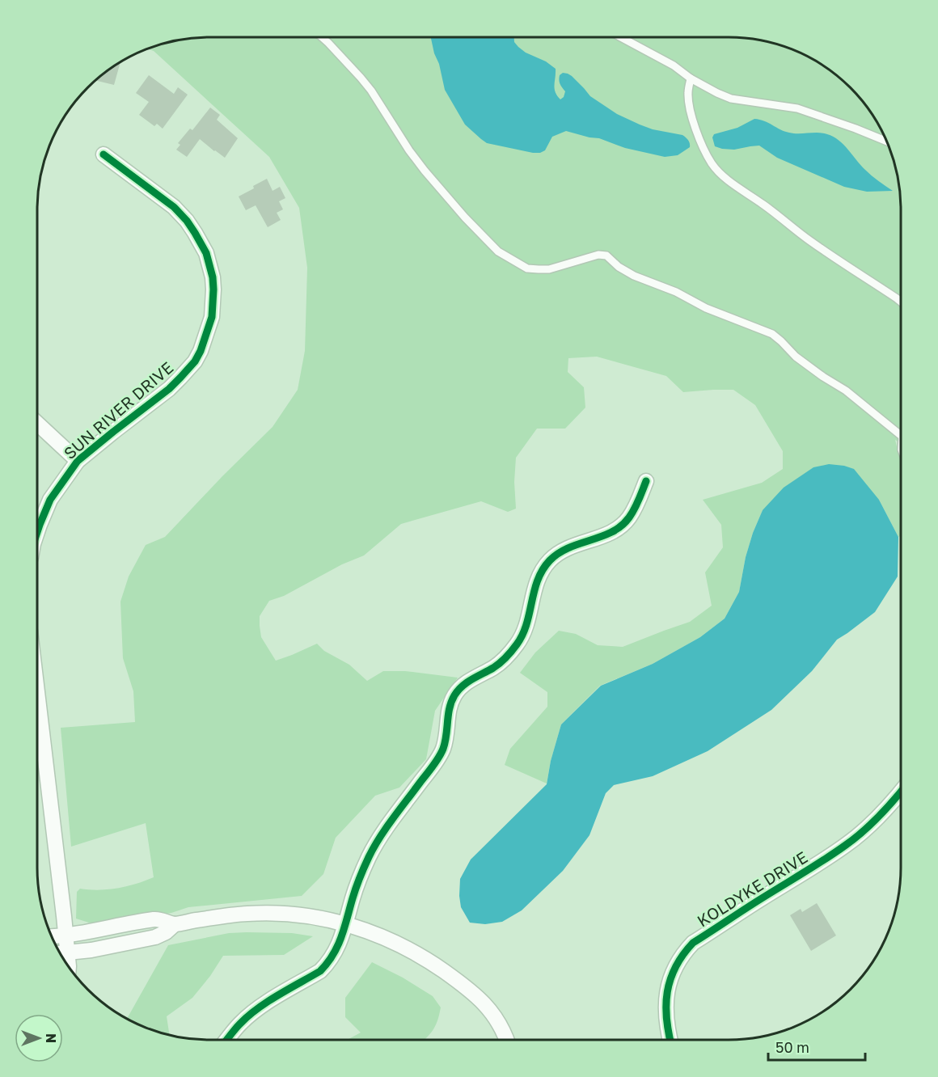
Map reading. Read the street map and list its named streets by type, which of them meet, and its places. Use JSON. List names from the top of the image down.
{
  "streets": {
    "street": ["SUN RIVER DRIVE", "KOLDYKE DRIVE"]
  },
  "scale_bar": "50 m",
  "north": "right"
}
